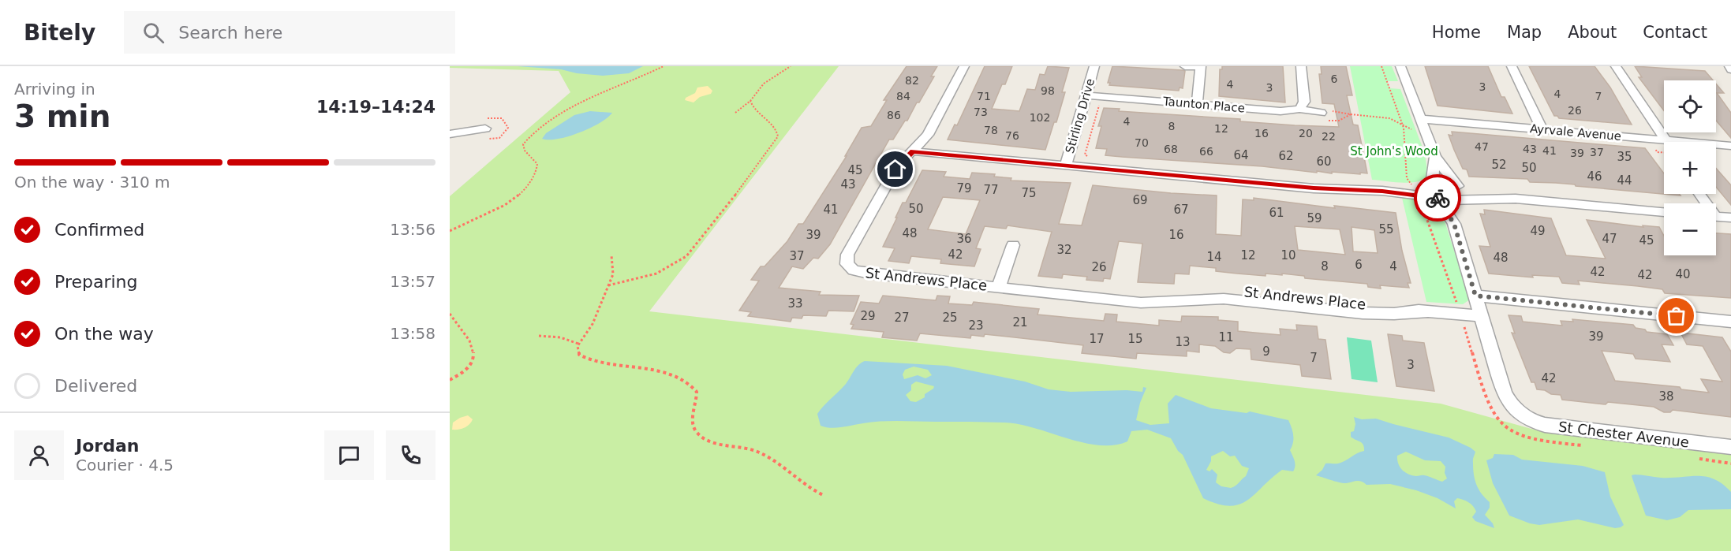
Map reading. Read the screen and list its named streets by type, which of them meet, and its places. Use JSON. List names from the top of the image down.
{
  "streets": {
    "street": [
      "Taunton Place",
      "Stirling Drive",
      "Ayrvale Avenue",
      "St Andrews Place",
      "St Chester Avenue"
    ]
  },
  "crossings": [
    ["Taunton Place", "Stirling Drive"],
    ["St Andrews Place", "St Chester Avenue"]
  ],
  "parks": ["St John's Wood"],
  "house_numbers": [
    "6",
    "82",
    "4",
    "3",
    "3",
    "98",
    "4",
    "84",
    "71",
    "7",
    "26",
    "73",
    "86",
    "102",
    "4",
    "8",
    "12",
    "78",
    "16",
    "20",
    "76",
    "22",
    "70",
    "47",
    "68",
    "43",
    "41",
    "66",
    "37",
    "39",
    "64",
    "62",
    "35",
    "60",
    "52",
    "50",
    "45",
    "46",
    "44",
    "43",
    "79",
    "77",
    "75",
    "69",
    "50",
    "41",
    "67",
    "61",
    "59",
    "55",
    "49",
    "48",
    "39",
    "16",
    "36",
    "47",
    "45",
    "32",
    "42",
    "12",
    "10",
    "37",
    "14",
    "48",
    "6",
    "8",
    "4",
    "26",
    "42",
    "40",
    "42",
    "33",
    "29",
    "27",
    "25",
    "21",
    "23",
    "39",
    "11",
    "17",
    "15",
    "13",
    "9",
    "7",
    "3",
    "42",
    "38"
  ],
  "page": {
    "header": "Bitely",
    "search": "Search here",
    "nav": [
      "Home",
      "Map",
      "About",
      "Contact"
    ],
    "heading": ["3 min", "Arriving in", "14:19–14:24"],
    "panel": ["Jordan", "Courier · 4.5"],
    "map_buttons": ["+", "−"],
    "bar": "On the way · 310 m",
    "list": [
      ["Confirmed", "13:56"],
      ["Preparing", "13:57"],
      ["On the way", "13:58"],
      "Delivered"
    ]
  }
}
